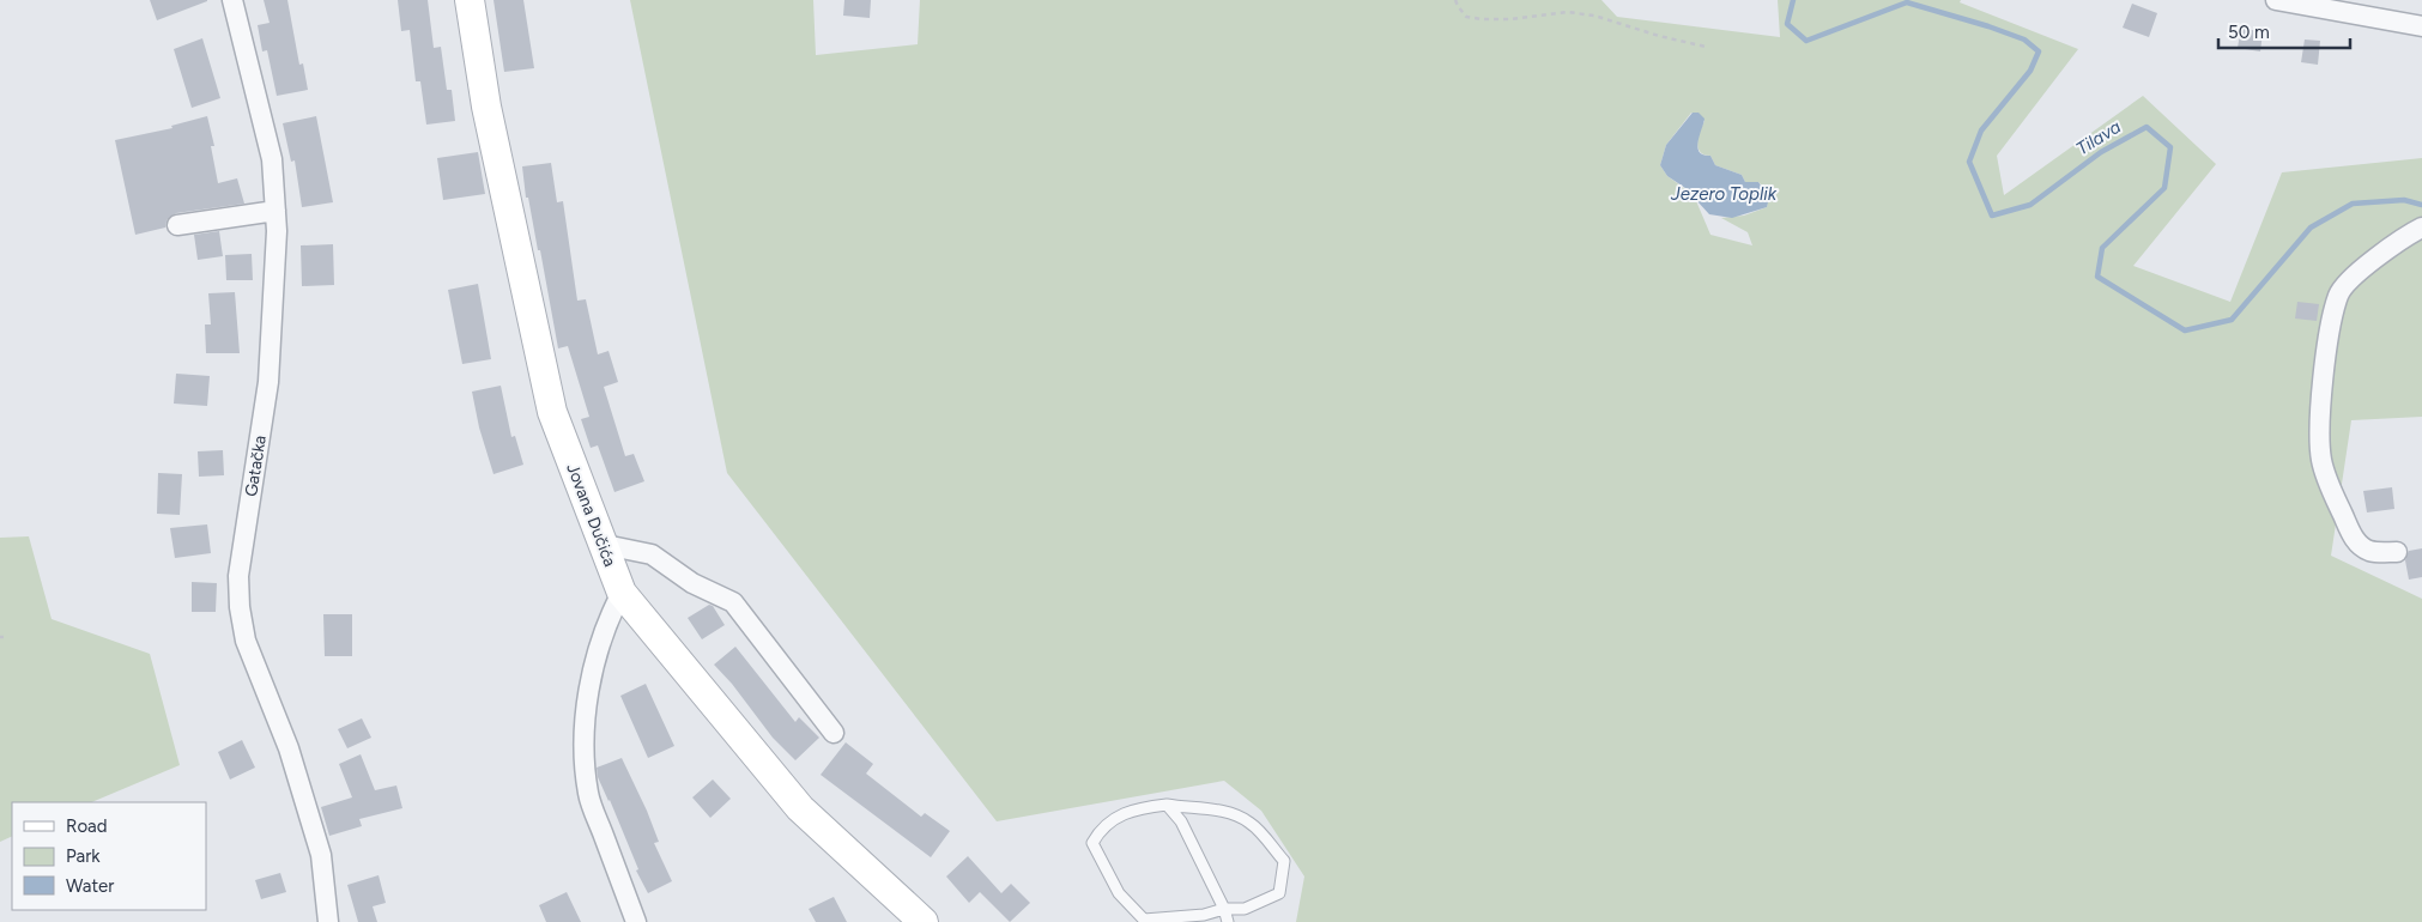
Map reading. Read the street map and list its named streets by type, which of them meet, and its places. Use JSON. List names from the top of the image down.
{
  "streets": {
    "main road": ["Jovana Dučića"],
    "street": ["Gatačka"]
  },
  "water": ["Tilava", "Jezero Toplik"],
  "legend": ["Road", "Park", "Water"],
  "scale_bar": "50 m"
}
